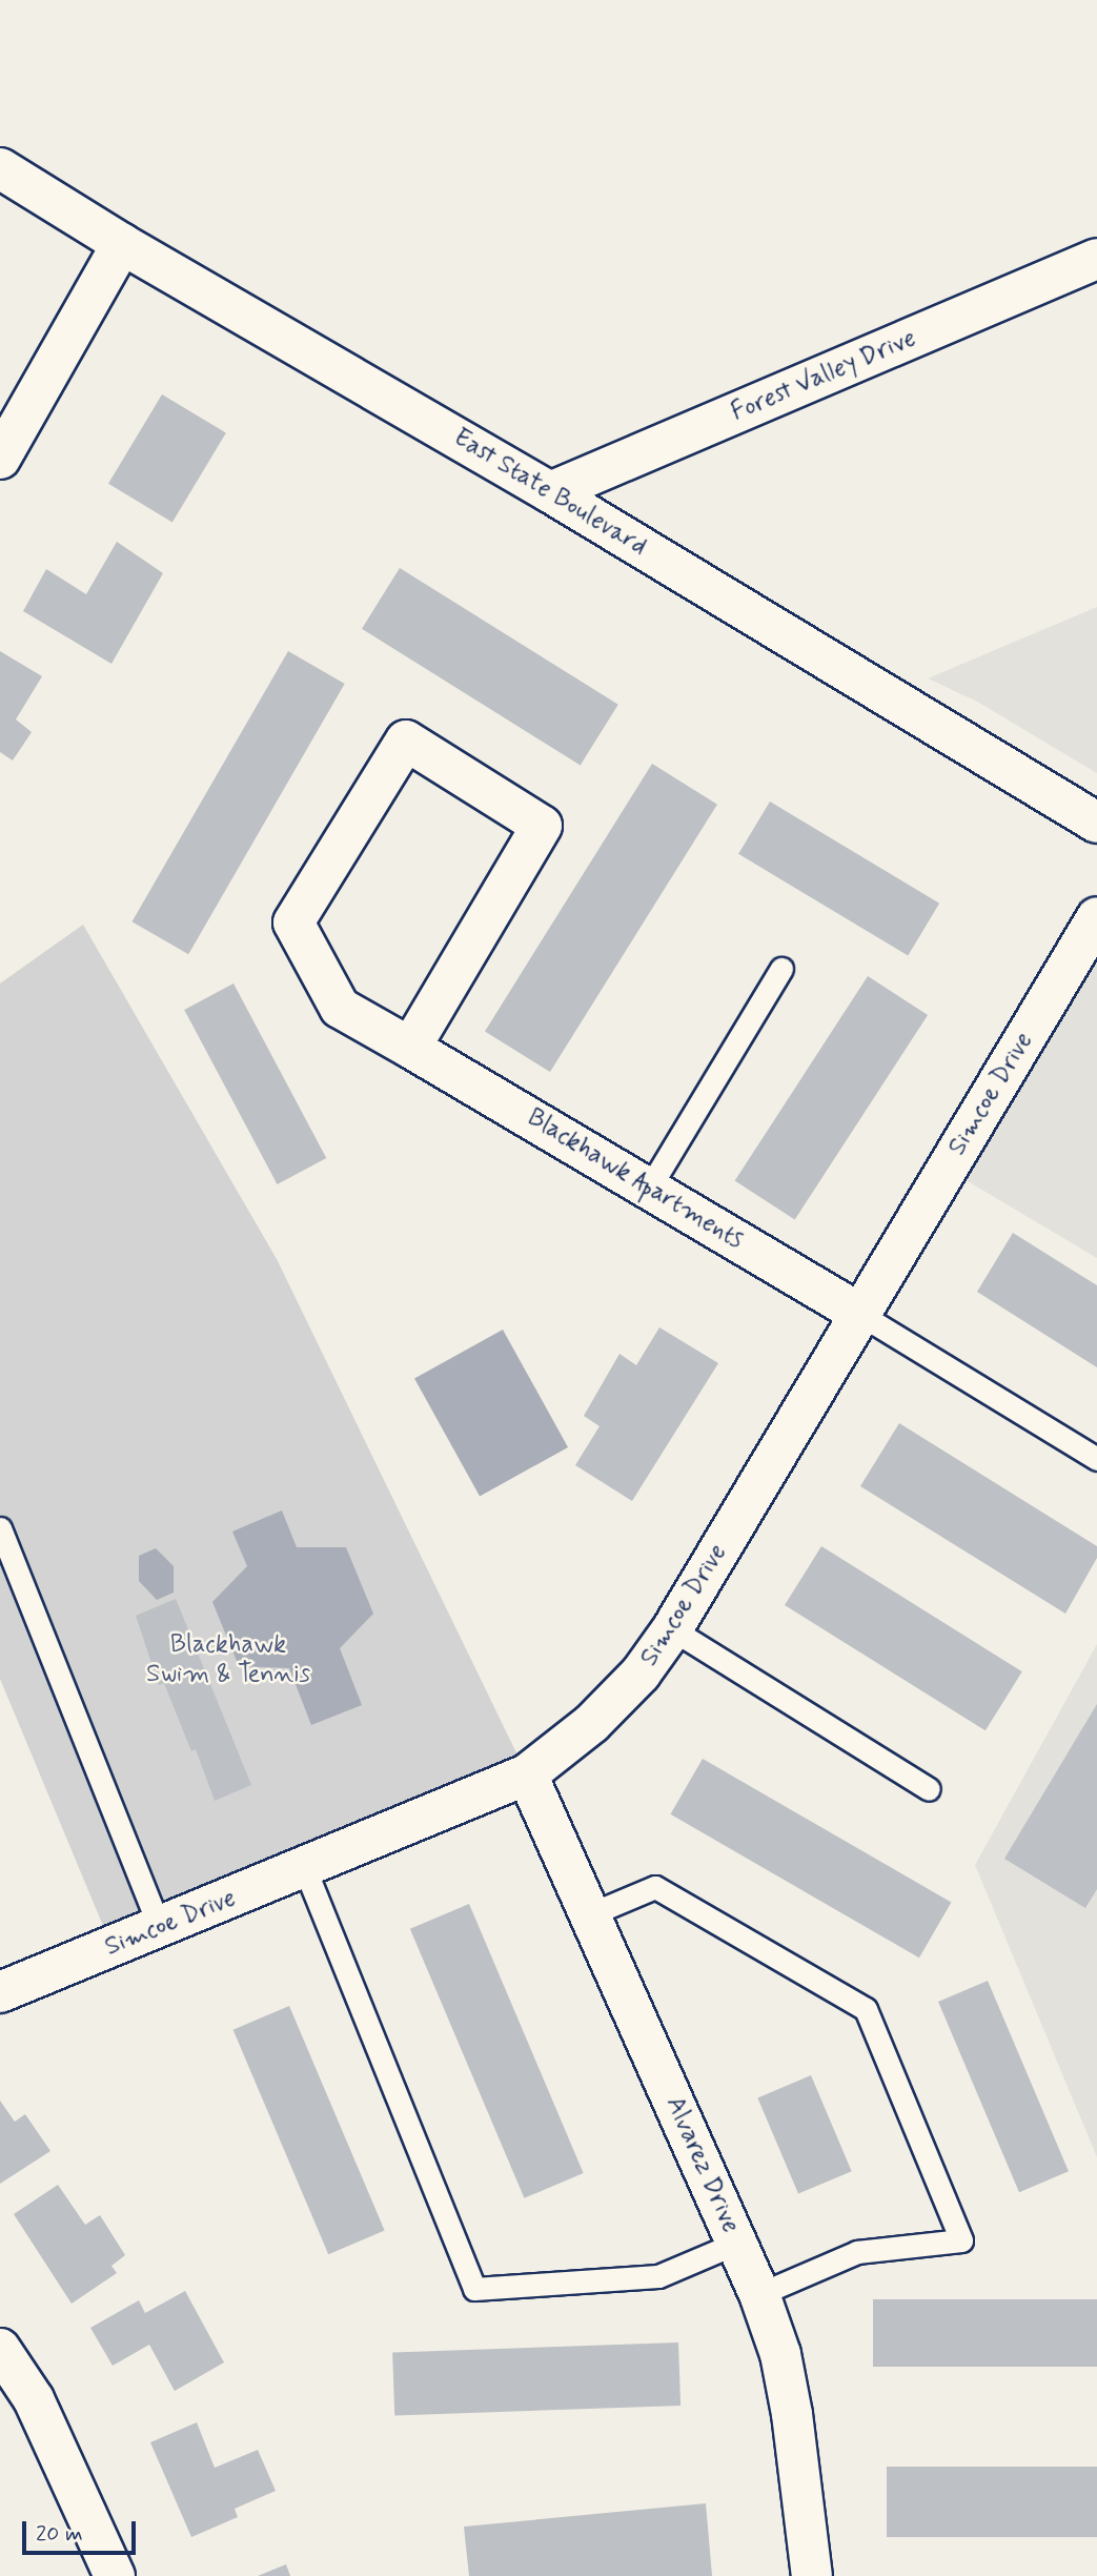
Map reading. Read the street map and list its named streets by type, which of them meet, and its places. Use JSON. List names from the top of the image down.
{
  "streets": {
    "street": [
      "Forest Valley Drive",
      "East State Boulevard",
      "Simcoe Drive",
      "Blackhawk Apartments",
      "Alvarez Drive"
    ]
  },
  "crossings": [
    ["Forest Valley Drive", "East State Boulevard"],
    ["Simcoe Drive", "Blackhawk Apartments"],
    ["Simcoe Drive", "Alvarez Drive"]
  ],
  "parks": ["Blackhawk Swim & Tennis"],
  "scale_bar": "20 m"
}
